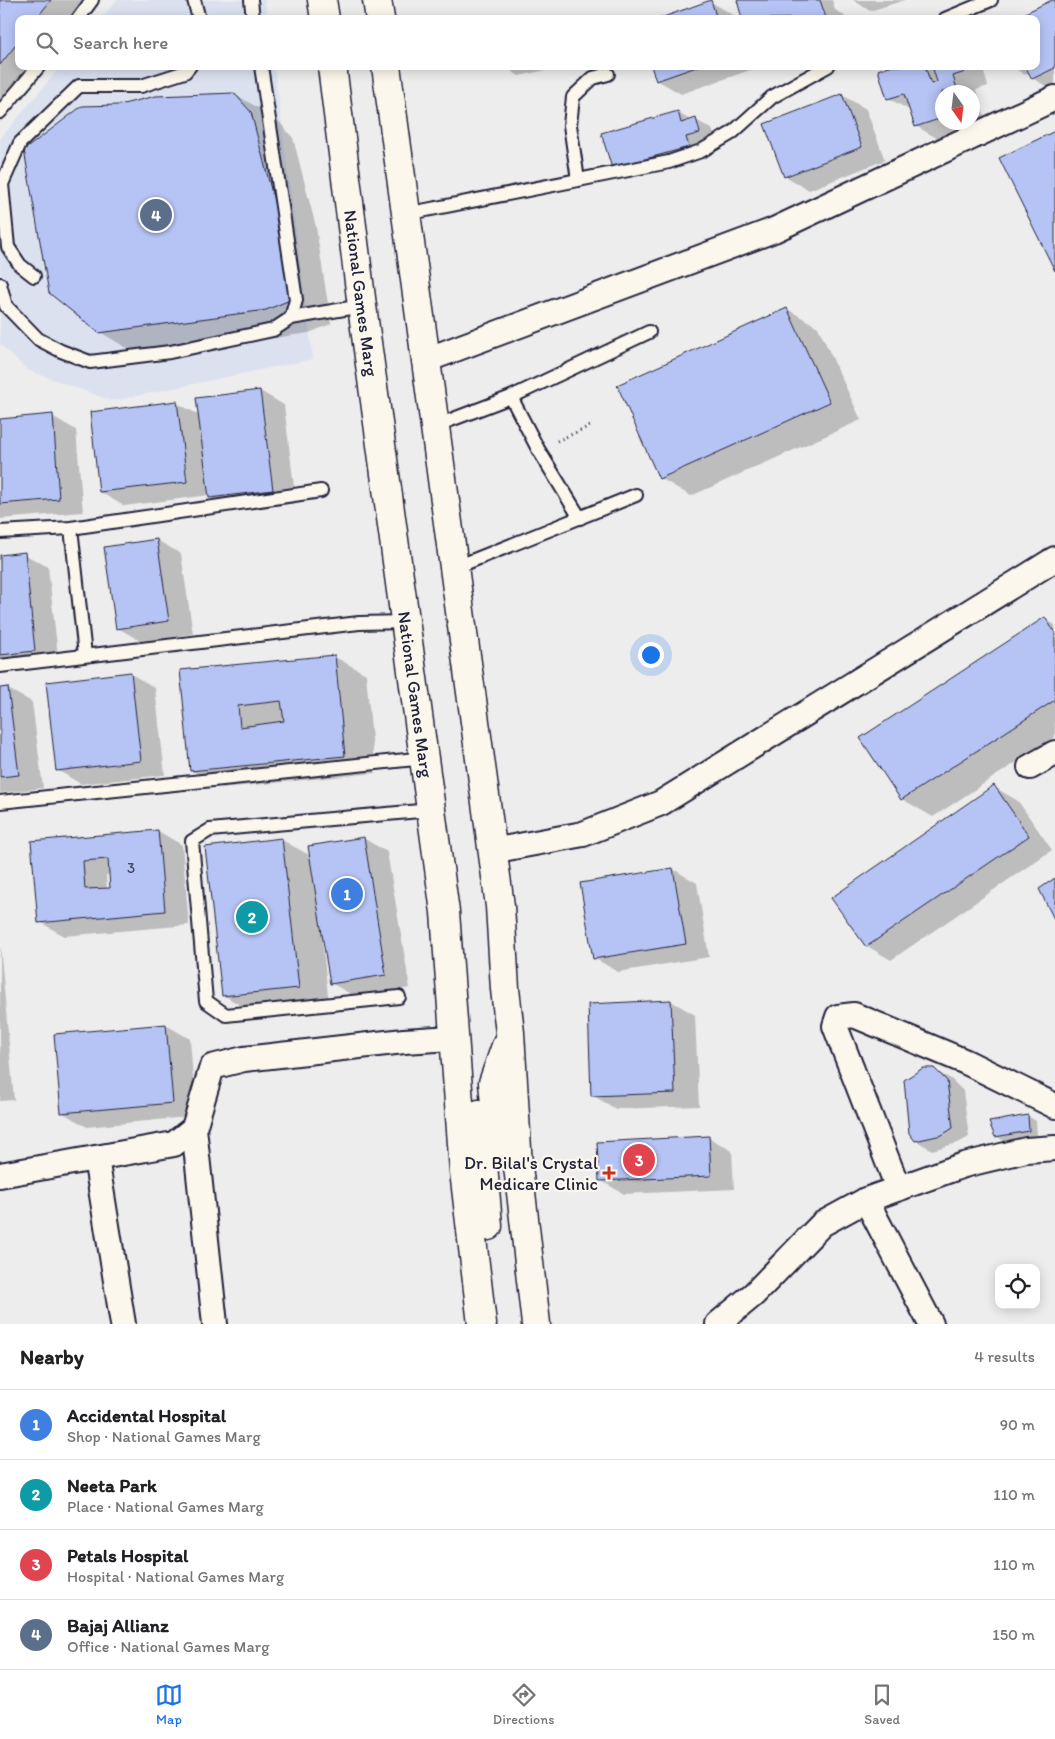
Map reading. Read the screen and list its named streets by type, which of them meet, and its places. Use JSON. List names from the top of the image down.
{
  "streets": {
    "main road": ["National Games Marg"]
  },
  "places": {
    "health": ["Dr. Bilal's Crystal Medicare Clinic"]
  },
  "house_numbers": ["3"],
  "north": "bottom",
  "page": {
    "search": "Search here",
    "pins": [
      "4",
      "1",
      "2",
      "3"
    ],
    "heading": ["Nearby", "4 results"],
    "list": [
      {
        "mark": "1",
        "name": "Accidental Hospital",
        "note": "Shop · National Games Marg",
        "value": "90 m"
      },
      {
        "mark": "2",
        "name": "Neeta Park",
        "note": "Place · National Games Marg",
        "value": "110 m"
      },
      {
        "mark": "3",
        "name": "Petals Hospital",
        "note": "Hospital · National Games Marg",
        "value": "110 m"
      },
      {
        "mark": "4",
        "name": "Bajaj Allianz",
        "note": "Office · National Games Marg",
        "value": "150 m"
      }
    ],
    "nav": ["Map", "Directions", "Saved"]
  }
}
